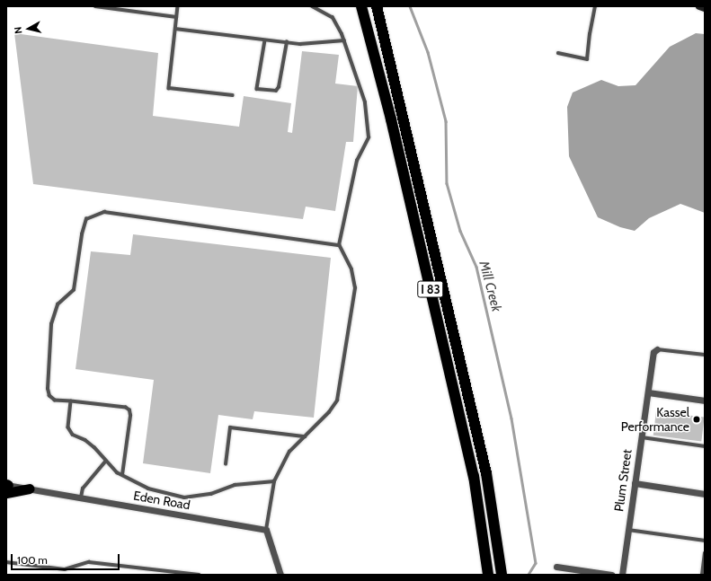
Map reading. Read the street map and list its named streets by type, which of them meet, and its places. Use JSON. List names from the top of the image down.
{
  "streets": {
    "highway": ["I 83"],
    "street": ["Plum Street", "Eden Road"]
  },
  "water": ["Mill Creek"],
  "places": ["Kassel Performance"],
  "scale_bar": "100 m",
  "north": "left"
}
